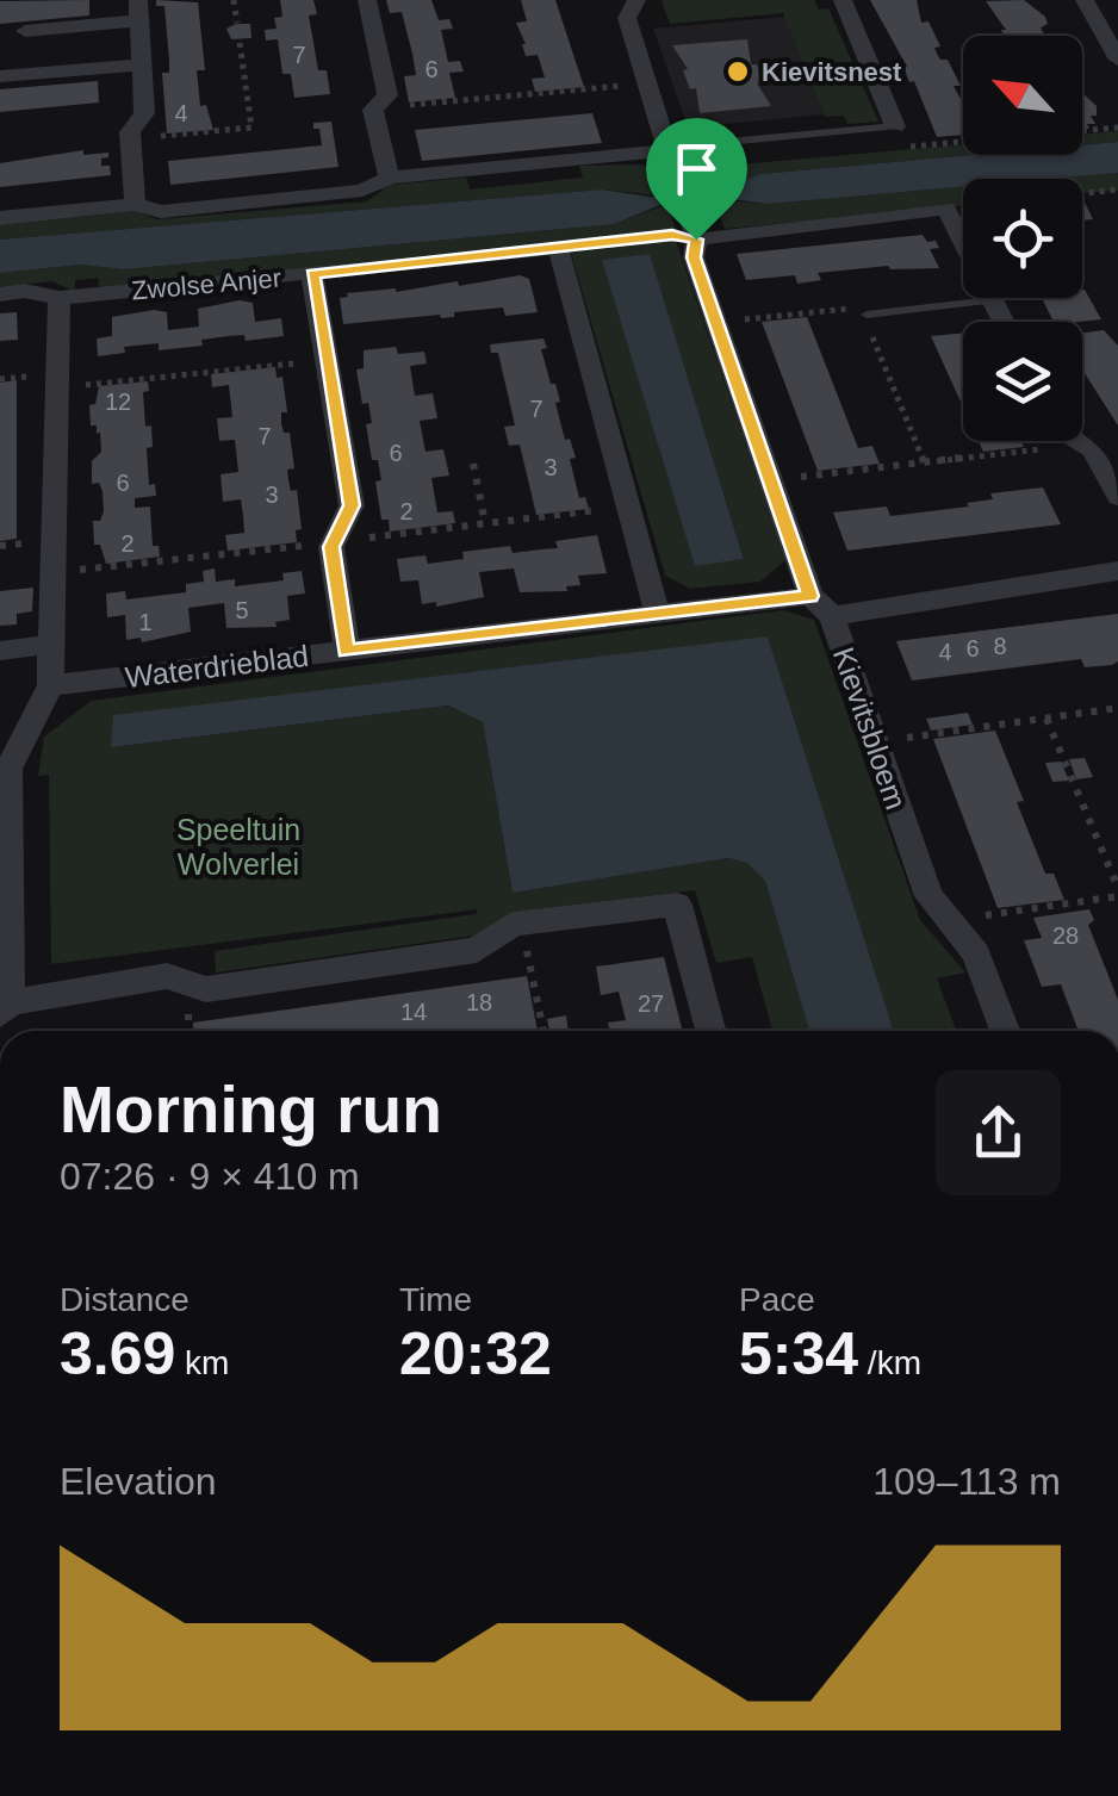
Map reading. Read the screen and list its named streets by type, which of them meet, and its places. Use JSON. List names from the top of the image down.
{
  "streets": {
    "street": ["Zwolse Anjer", "Waterdrieblad", "Kievitsbloem"]
  },
  "crossings": [
    ["Waterdrieblad", "Kievitsbloem"]
  ],
  "parks": ["Speeltuin Wolverlei"],
  "places": ["Kievitsnest"],
  "house_numbers": [
    "7",
    "6",
    "4",
    "12",
    "7",
    "7",
    "6",
    "3",
    "6",
    "3",
    "2",
    "2",
    "5",
    "1",
    "8",
    "6",
    "4",
    "28",
    "18",
    "27",
    "14"
  ],
  "north": "top left",
  "page": {
    "heading": ["Morning run", "07:26 · 9 × 410 m"],
    "stats": [
      ["Distance", "3.69 km"],
      ["Time", "20:32"],
      ["Pace", "5:34 /km"]
    ],
    "chart": ["Elevation", "109–113 m"]
  }
}
